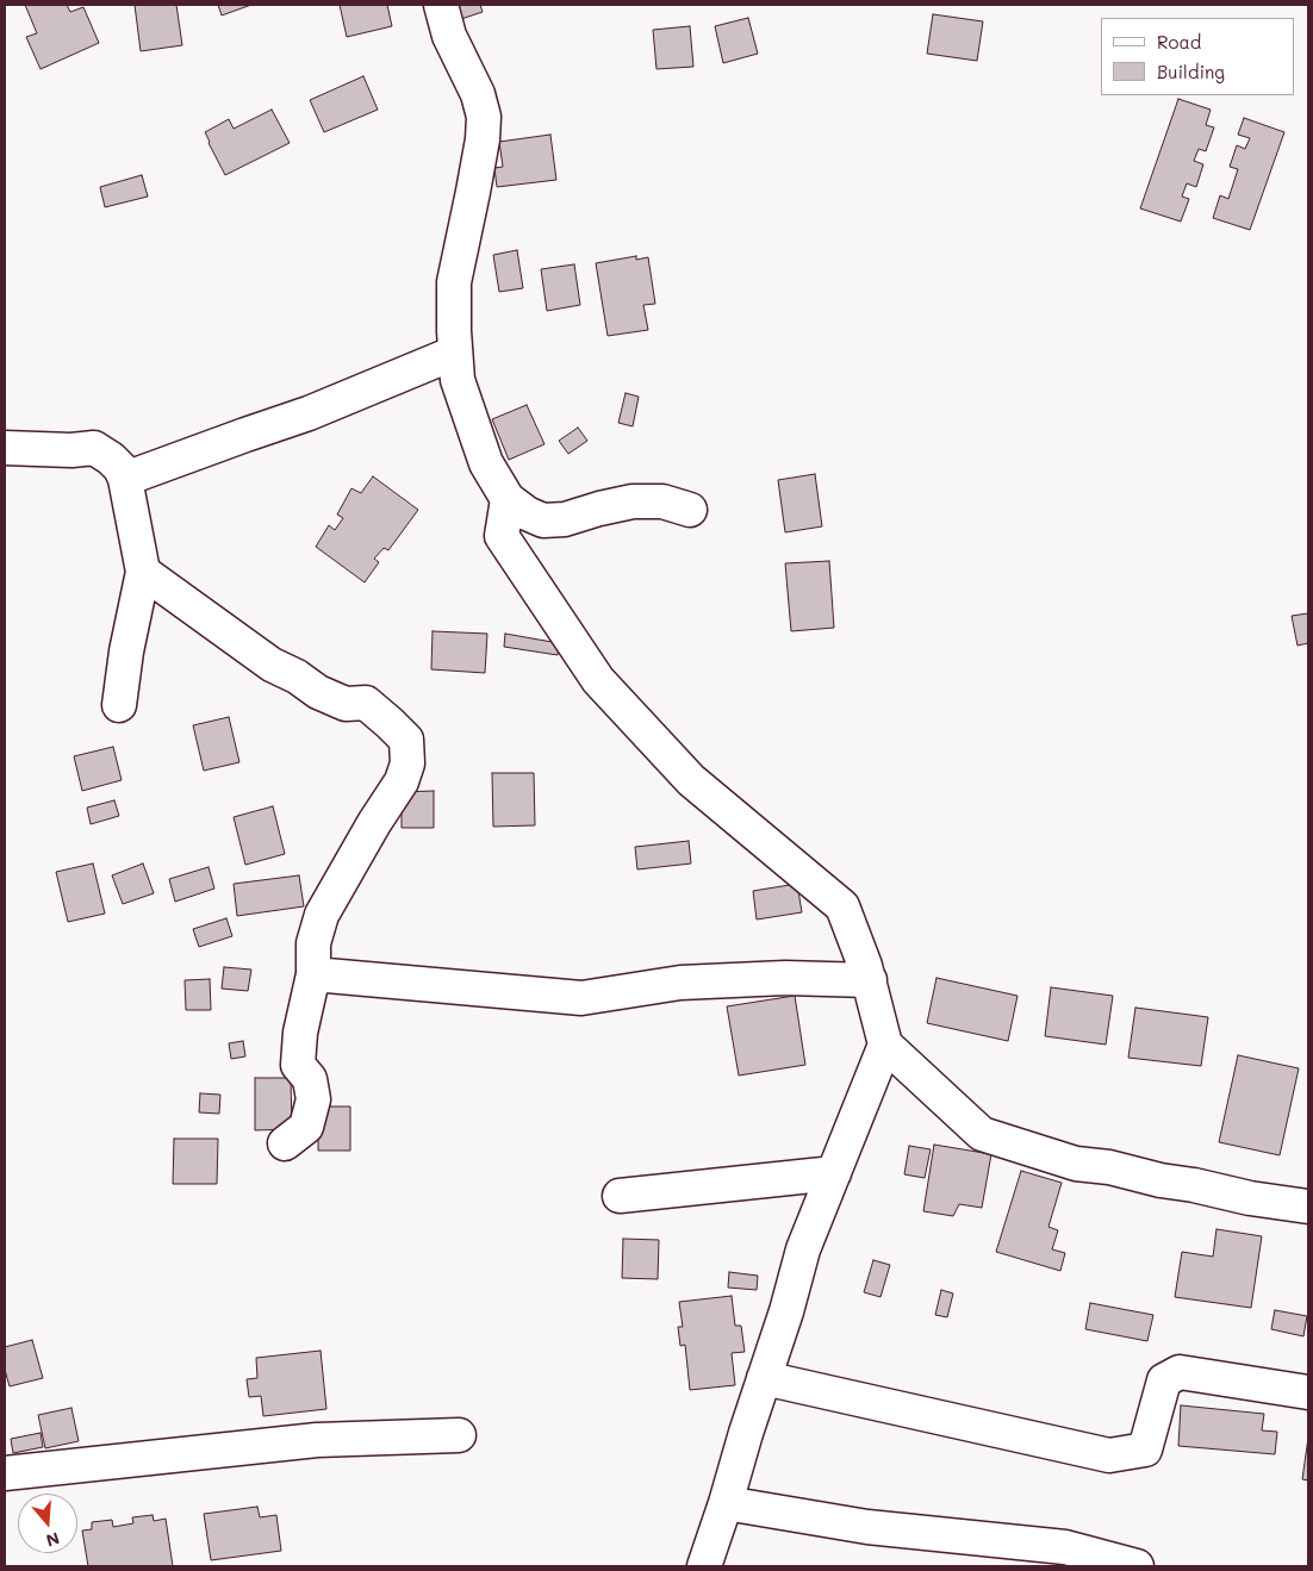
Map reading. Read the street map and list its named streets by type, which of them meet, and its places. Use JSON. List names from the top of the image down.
{
  "legend": ["Road", "Building"],
  "north": "bottom"
}
